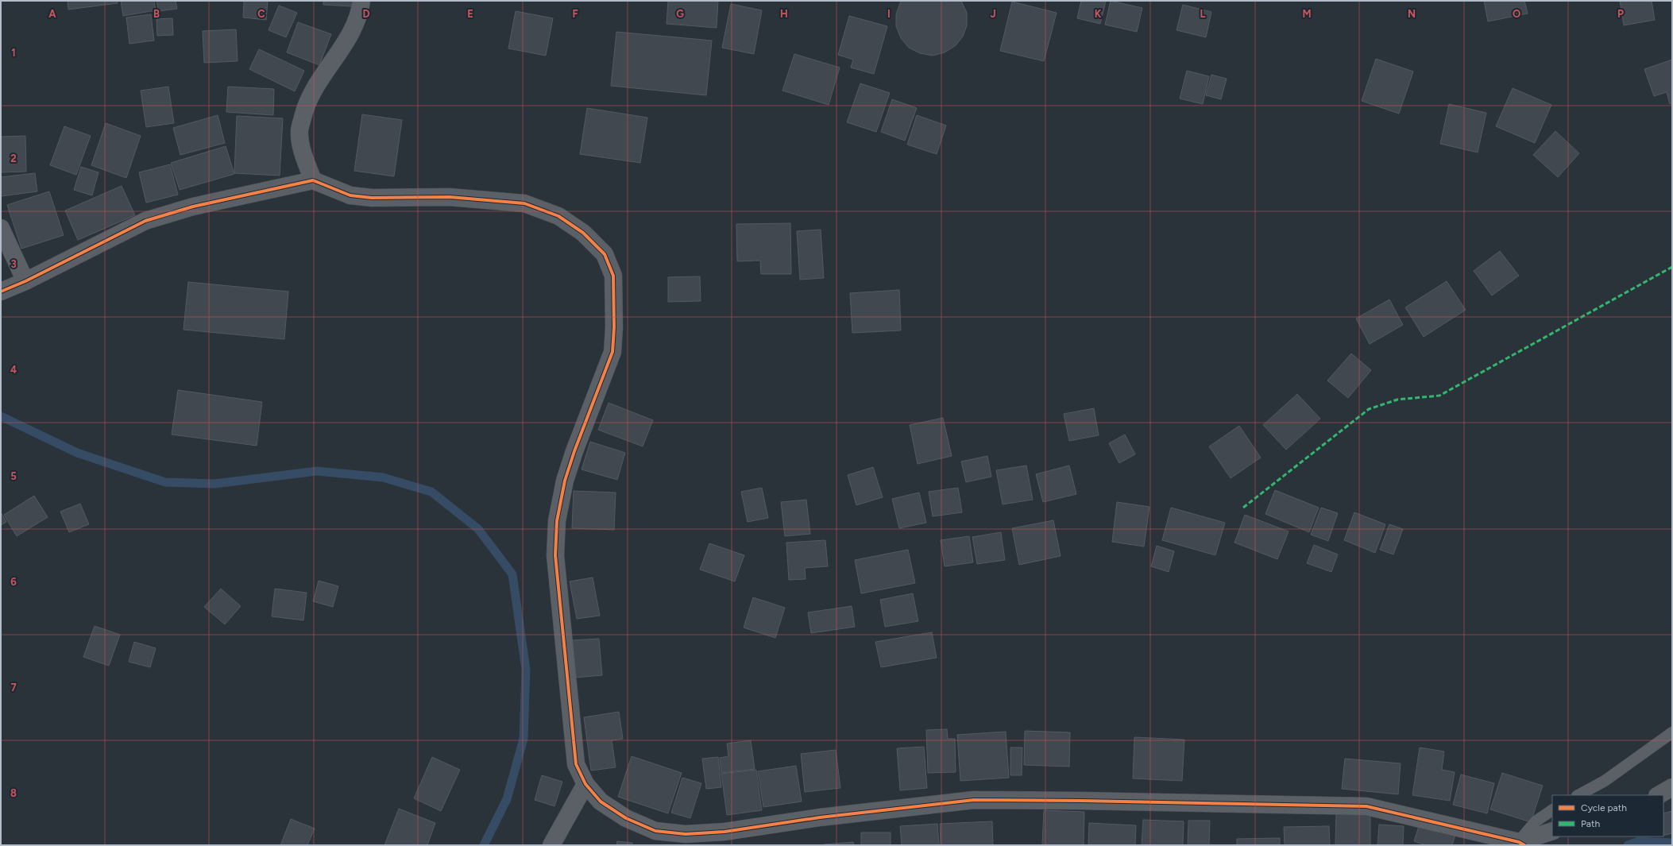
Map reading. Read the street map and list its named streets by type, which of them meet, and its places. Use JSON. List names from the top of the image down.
{
  "legend": ["Cycle path", "Path"],
  "grid": {
    "columns": [
      "A",
      "B",
      "C",
      "D",
      "E",
      "F",
      "G",
      "H",
      "I",
      "J",
      "K",
      "L",
      "M",
      "N",
      "O",
      "P"
    ],
    "rows": [
      "1",
      "2",
      "3",
      "4",
      "5",
      "6",
      "7",
      "8"
    ]
  }
}
